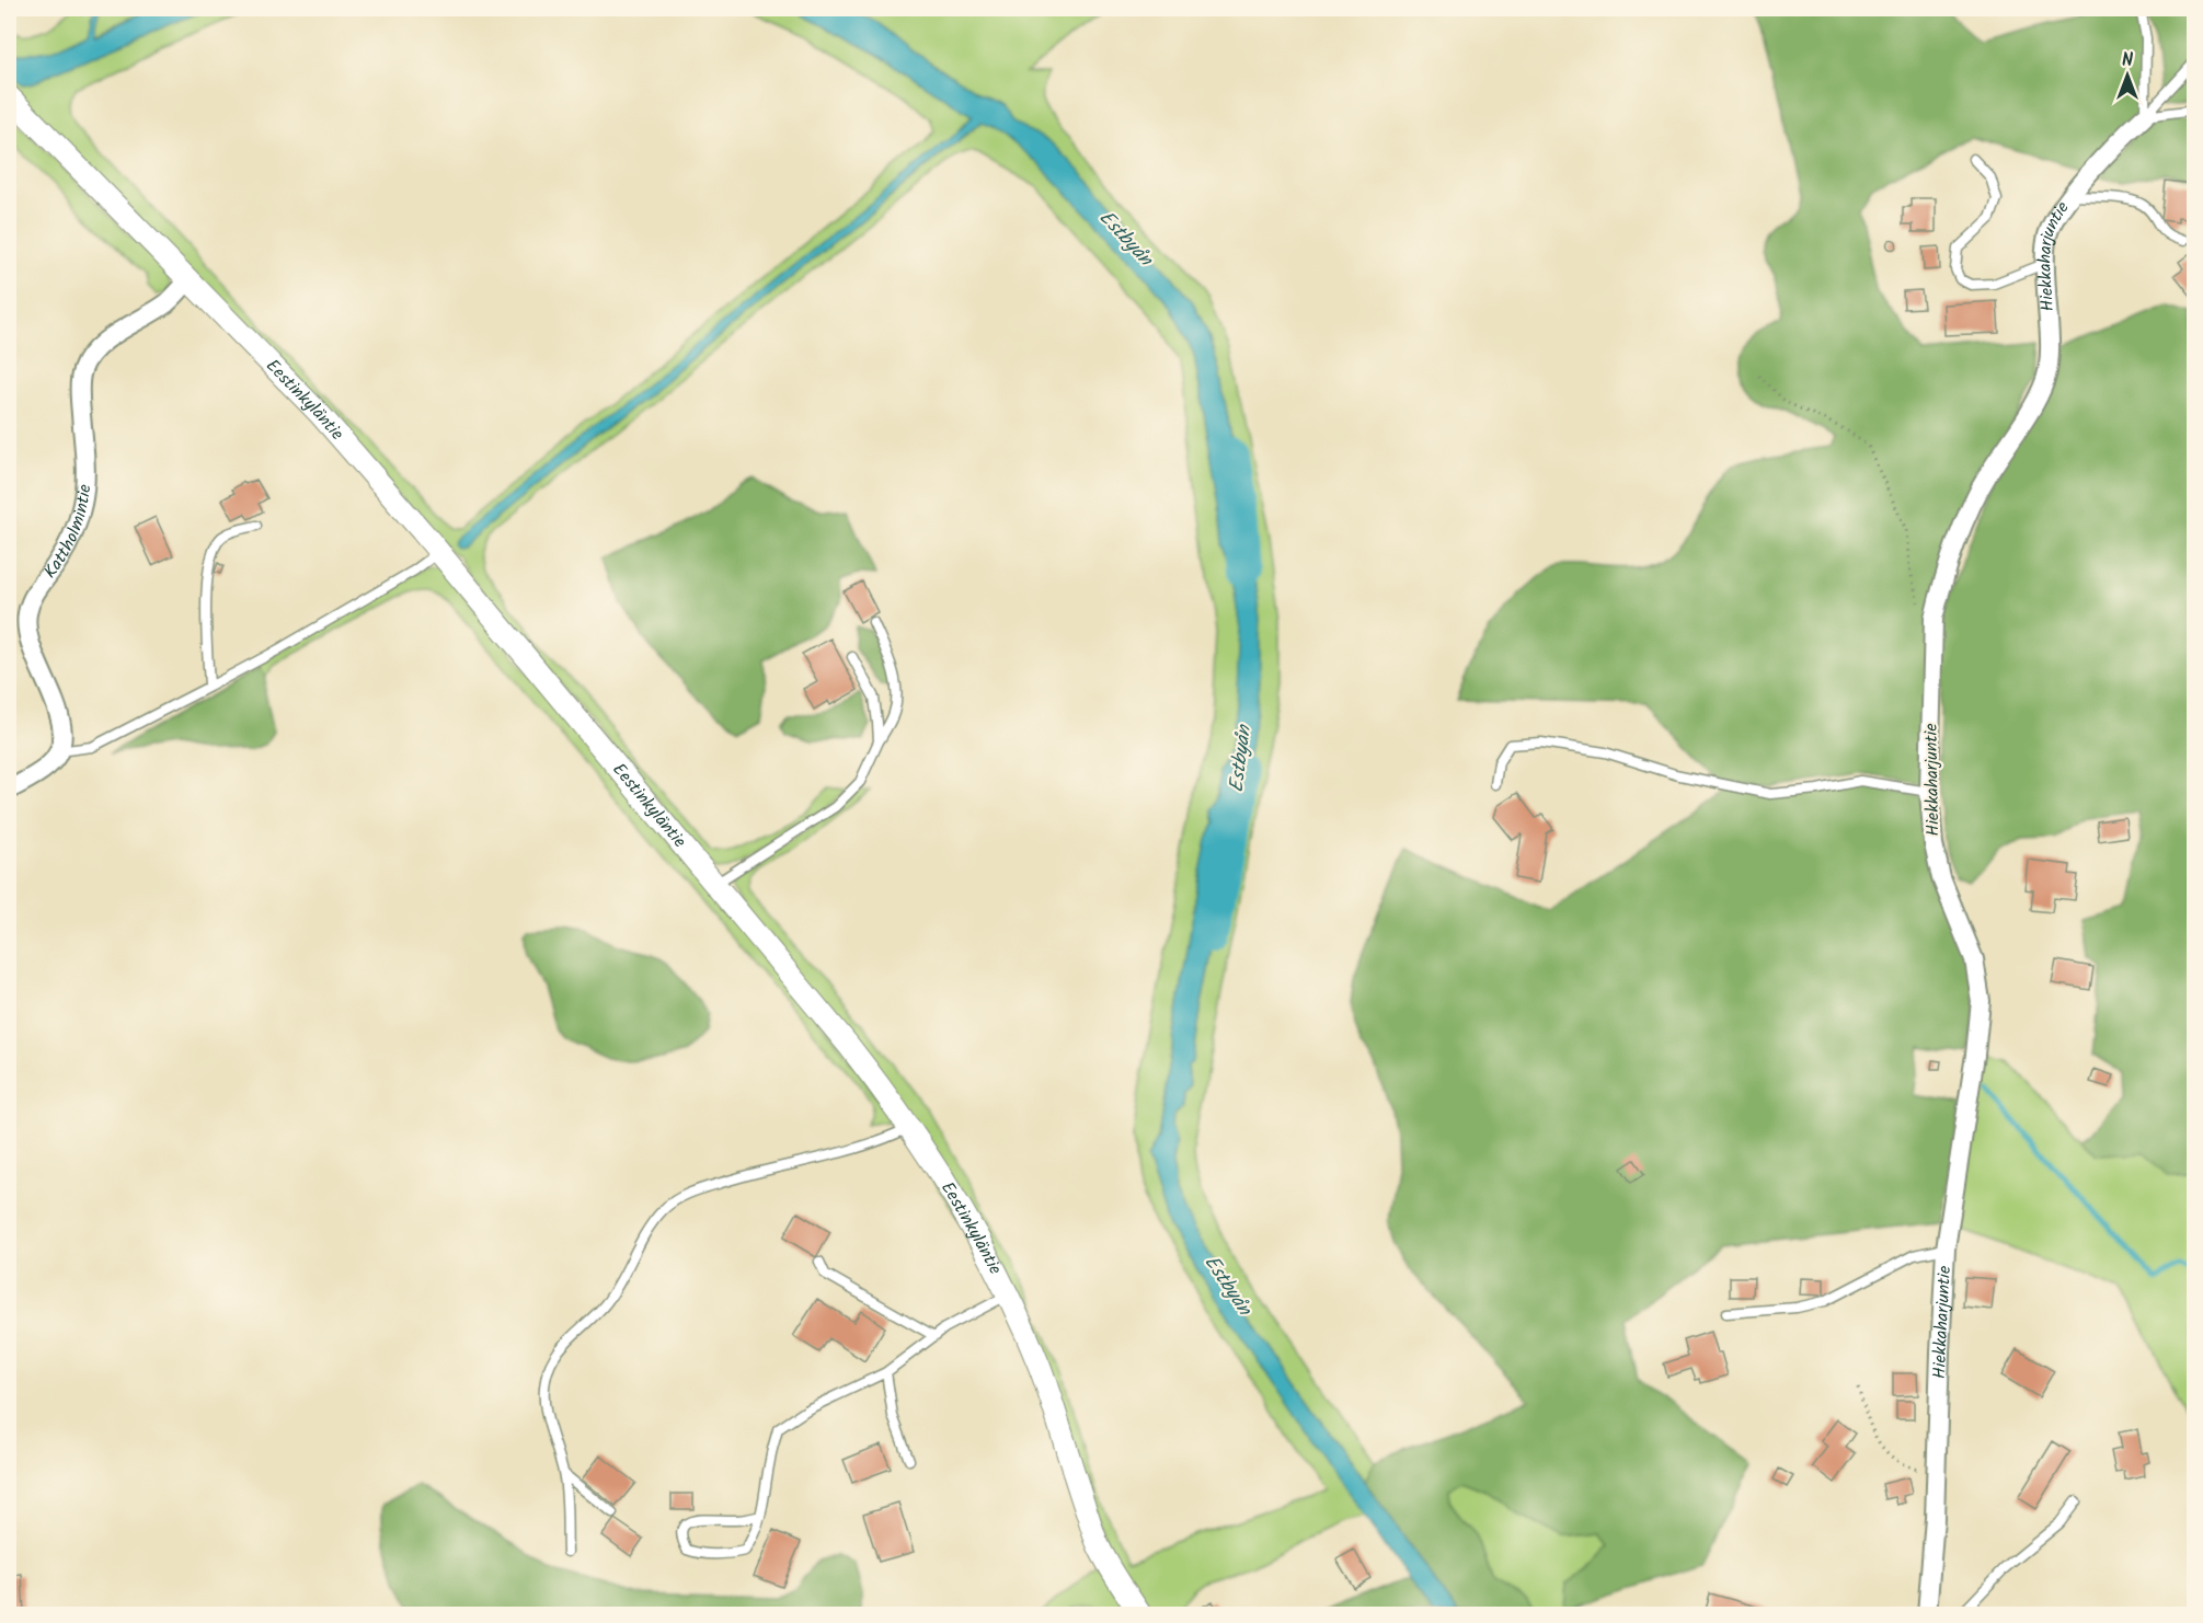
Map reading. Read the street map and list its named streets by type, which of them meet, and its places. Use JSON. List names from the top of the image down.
{
  "streets": {
    "street": ["Hiekkaharjuntie", "Eestinkyläntie", "Kattholmintie"]
  },
  "crossings": [
    ["Eestinkyläntie", "Kattholmintie"]
  ],
  "water": ["Estbyån"],
  "north": "top"
}
